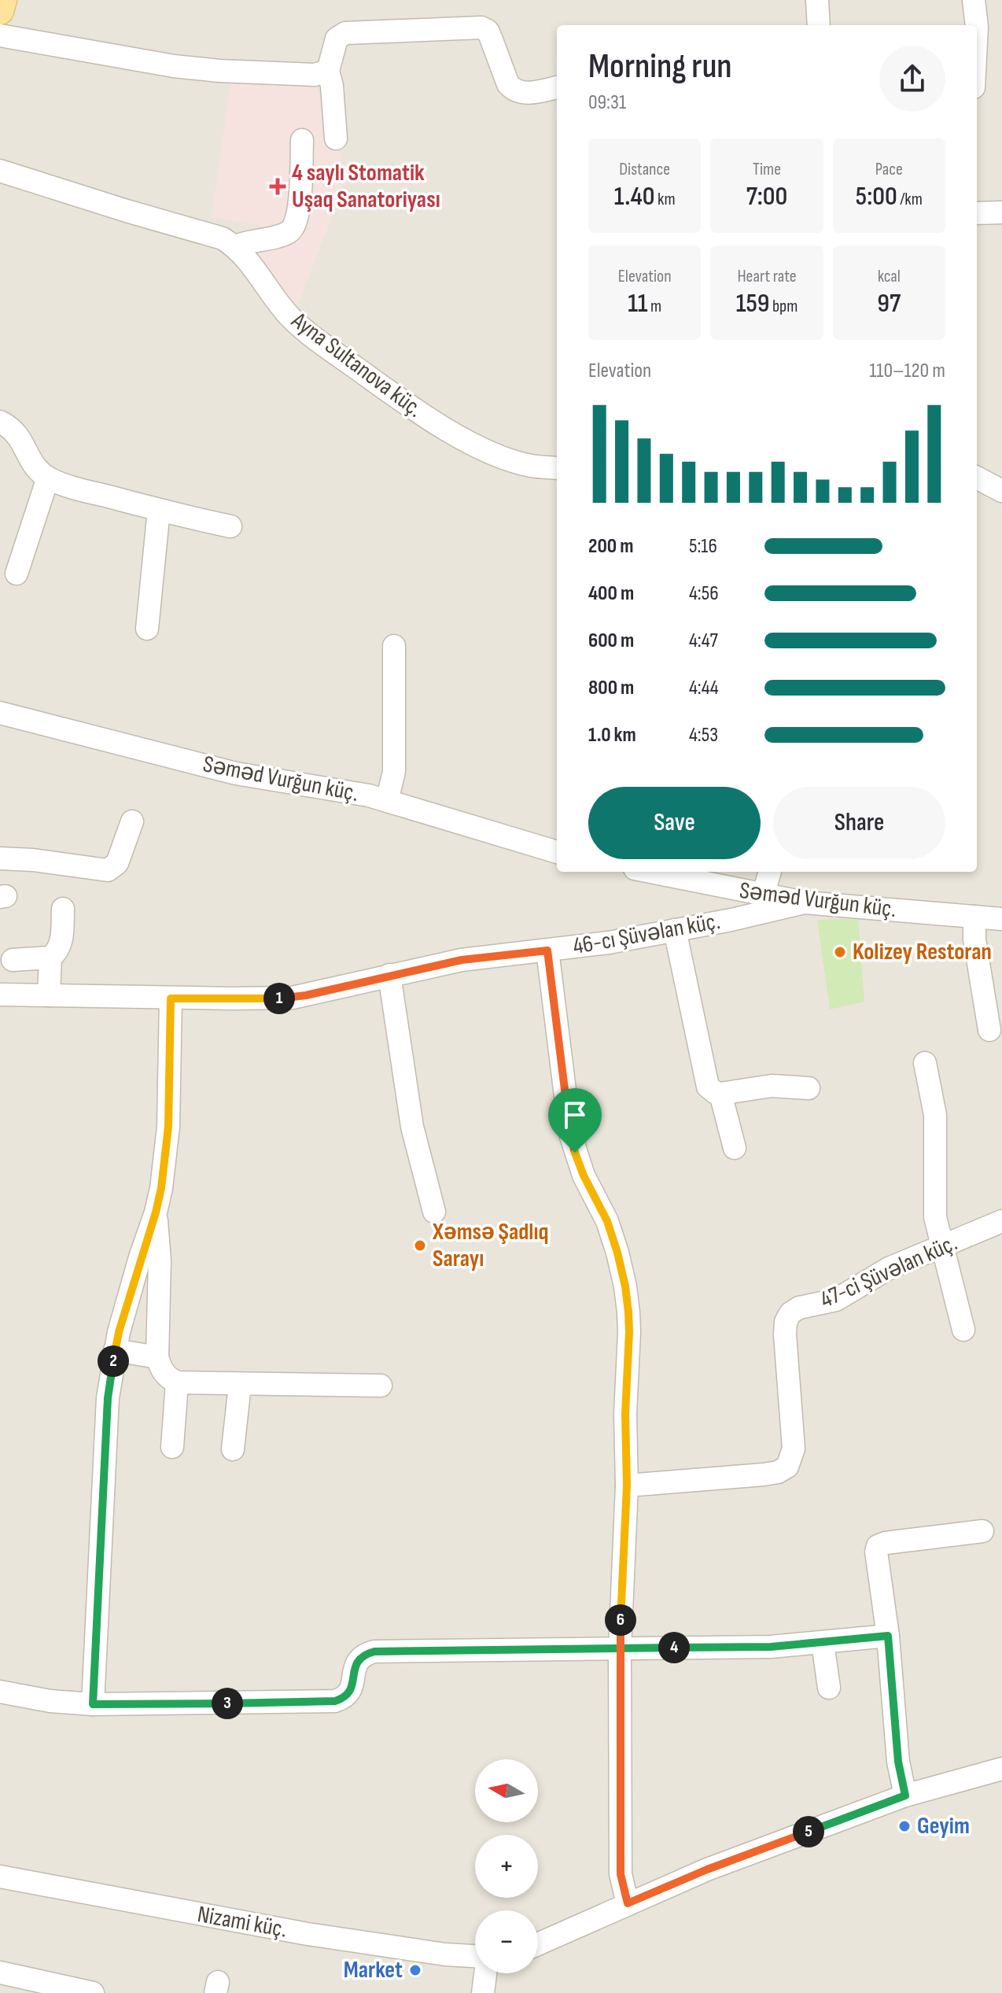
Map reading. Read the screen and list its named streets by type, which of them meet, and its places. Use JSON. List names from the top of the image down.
{
  "streets": {
    "street": [
      "Ayna Sultanova küç.",
      "Səməd Vurğun küç.",
      "46-cı Şüvəlan küç.",
      "47-ci Şüvəlan küç.",
      "Nizami küç."
    ]
  },
  "crossings": [
    ["Səməd Vurğun küç.", "46-cı Şüvəlan küç."]
  ],
  "places": {
    "health": ["4 saylı Stomatik Uşaq Sanatoriyası"],
    "other": [
      "Kolizey Restoran",
      "Xəmsə Şadlıq Sarayı",
      "Geyim",
      "Market"
    ]
  },
  "north": "left",
  "page": {
    "heading": ["Morning run", "09:31"],
    "stats": [
      ["Distance", "1.40 km"],
      ["Time", "7:00"],
      ["Pace", "5:00 /km"],
      ["Elevation", "11 m"],
      ["Heart rate", "159 bpm"],
      ["kcal", "97"]
    ],
    "chart": ["Elevation", "110–120 m"],
    "list": [
      {
        "name": "200 m",
        "note": "5:16"
      },
      {
        "name": "400 m",
        "note": "4:56"
      },
      {
        "name": "600 m",
        "note": "4:47"
      },
      {
        "name": "800 m",
        "note": "4:44"
      },
      {
        "name": "1.0 km",
        "note": "4:53"
      }
    ],
    "buttons": ["Save", "Share"],
    "pins": [
      "1",
      "2",
      "6",
      "4",
      "3",
      "5"
    ],
    "map_buttons": ["+", "−"]
  }
}
